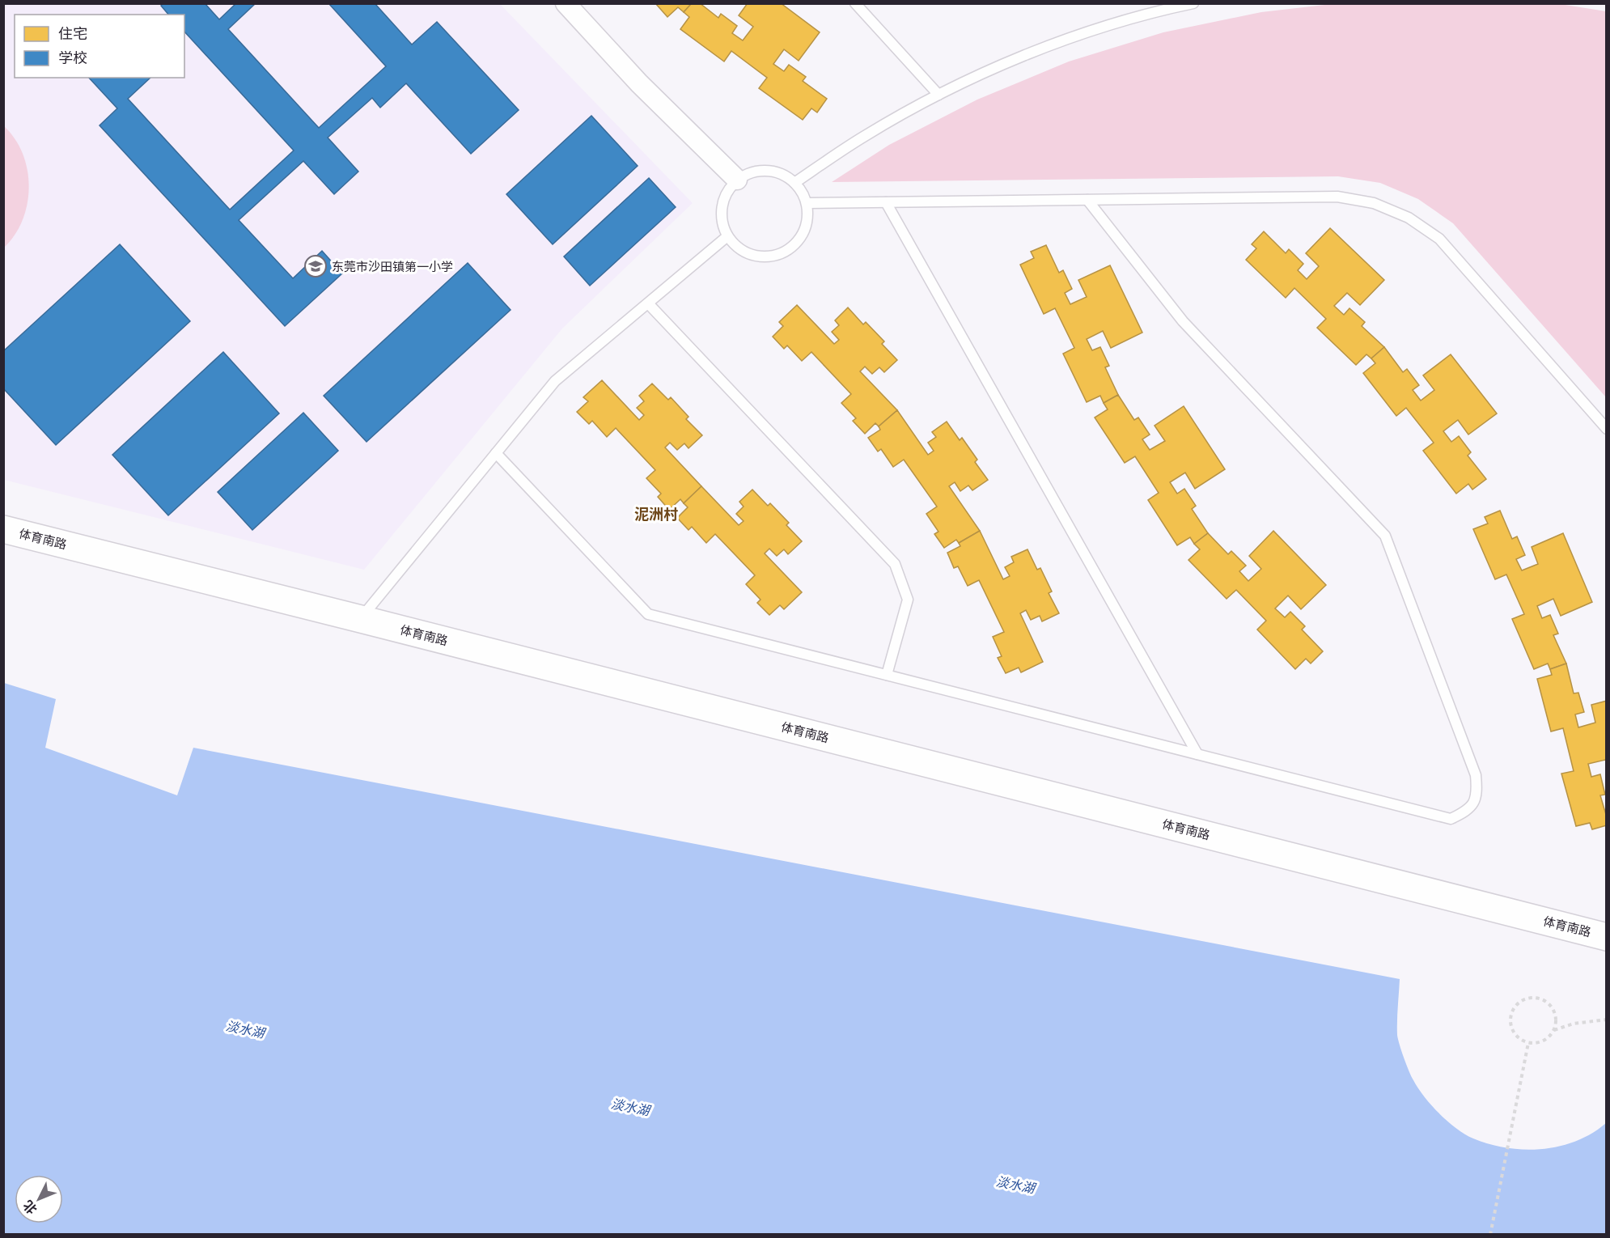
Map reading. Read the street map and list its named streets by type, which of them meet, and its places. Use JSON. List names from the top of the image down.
{
  "streets": {
    "street": ["体育南路"]
  },
  "districts": ["泥洲村"],
  "water": ["淡水湖"],
  "places": {
    "school or university": ["东莞市沙田镇第一小学"]
  },
  "legend": ["住宅", "学校"],
  "north": "bottom left"
}
